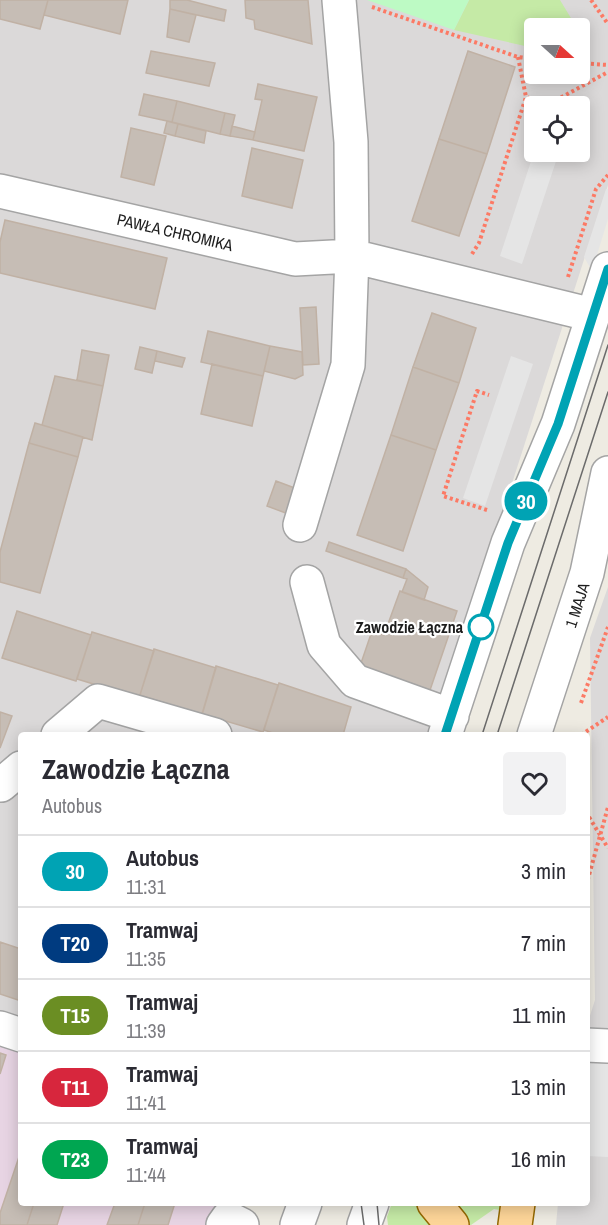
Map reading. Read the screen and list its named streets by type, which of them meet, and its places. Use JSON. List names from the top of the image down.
{
  "streets": {
    "street": ["PAWŁA CHROMIKA", "1 MAJA"]
  },
  "places": ["Zawodzie Łączna"],
  "lines": ["bus line 30"],
  "north": "right",
  "page": {
    "on_map": "30",
    "heading": ["Zawodzie Łączna", "Autobus"],
    "list": [
      {
        "mark": "30",
        "name": "Autobus",
        "note": "11:31",
        "value": "3 min"
      },
      {
        "mark": "T20",
        "name": "Tramwaj",
        "note": "11:35",
        "value": "7 min"
      },
      {
        "mark": "T15",
        "name": "Tramwaj",
        "note": "11:39",
        "value": "11 min"
      },
      {
        "mark": "T11",
        "name": "Tramwaj",
        "note": "11:41",
        "value": "13 min"
      },
      {
        "mark": "T23",
        "name": "Tramwaj",
        "note": "11:44",
        "value": "16 min"
      }
    ]
  }
}
